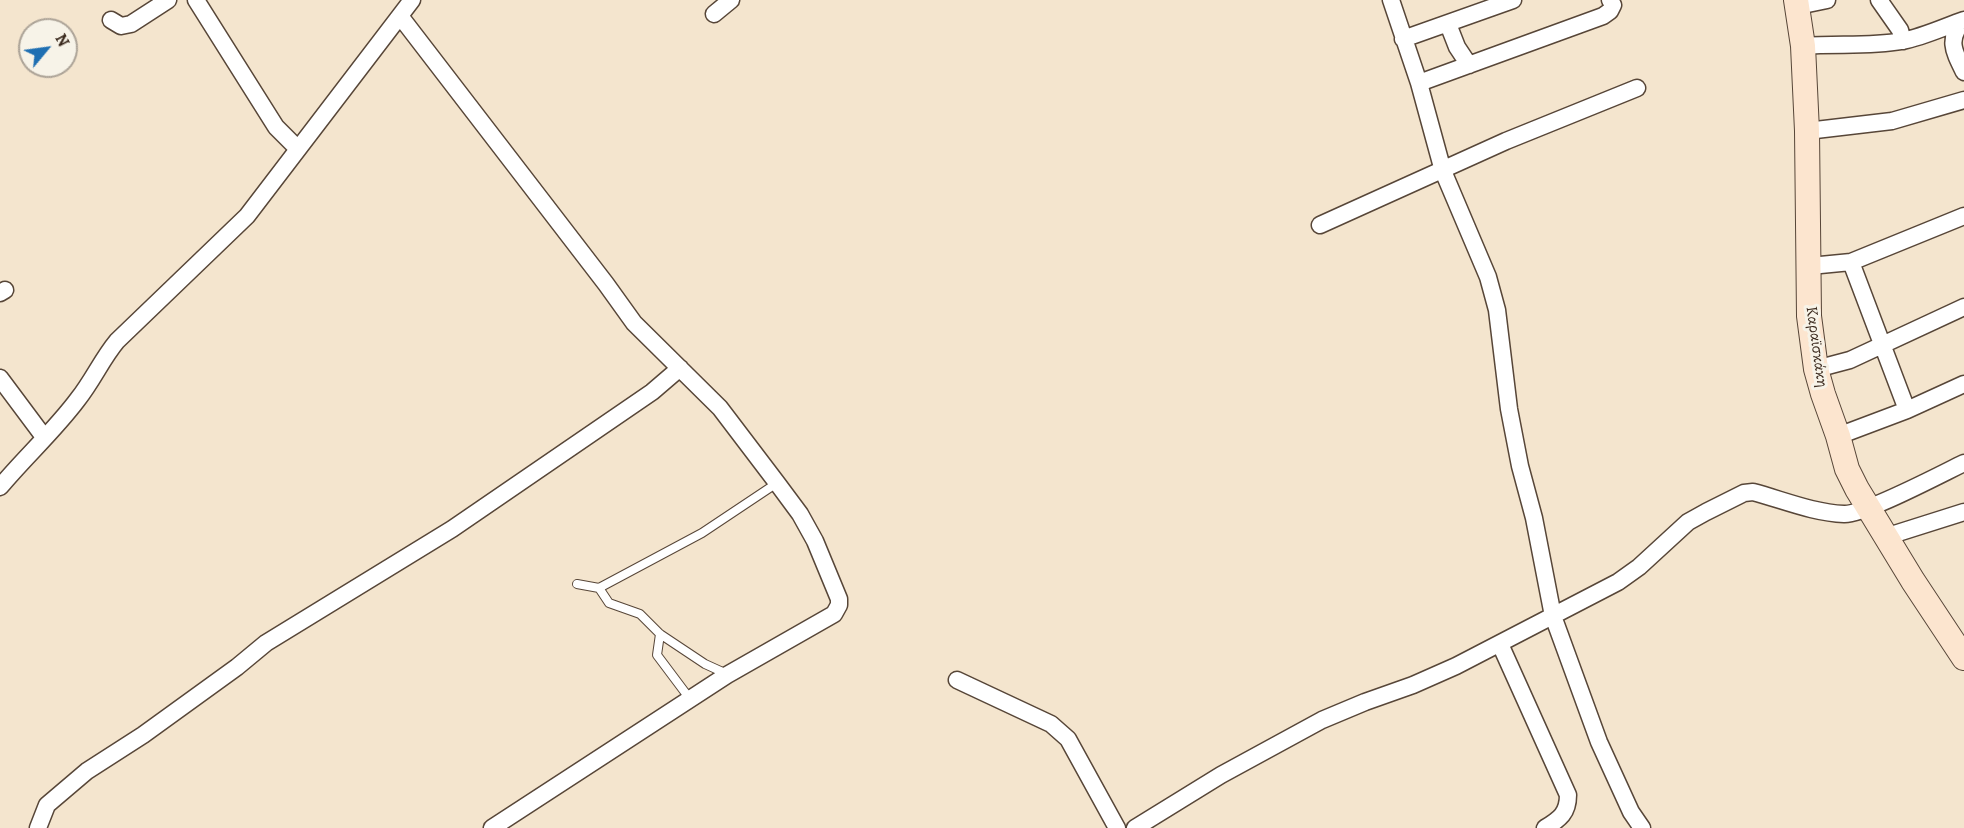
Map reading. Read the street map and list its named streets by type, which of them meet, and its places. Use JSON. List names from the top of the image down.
{
  "streets": {
    "street": ["Καραϊσκάκη"]
  },
  "north": "top right"
}
